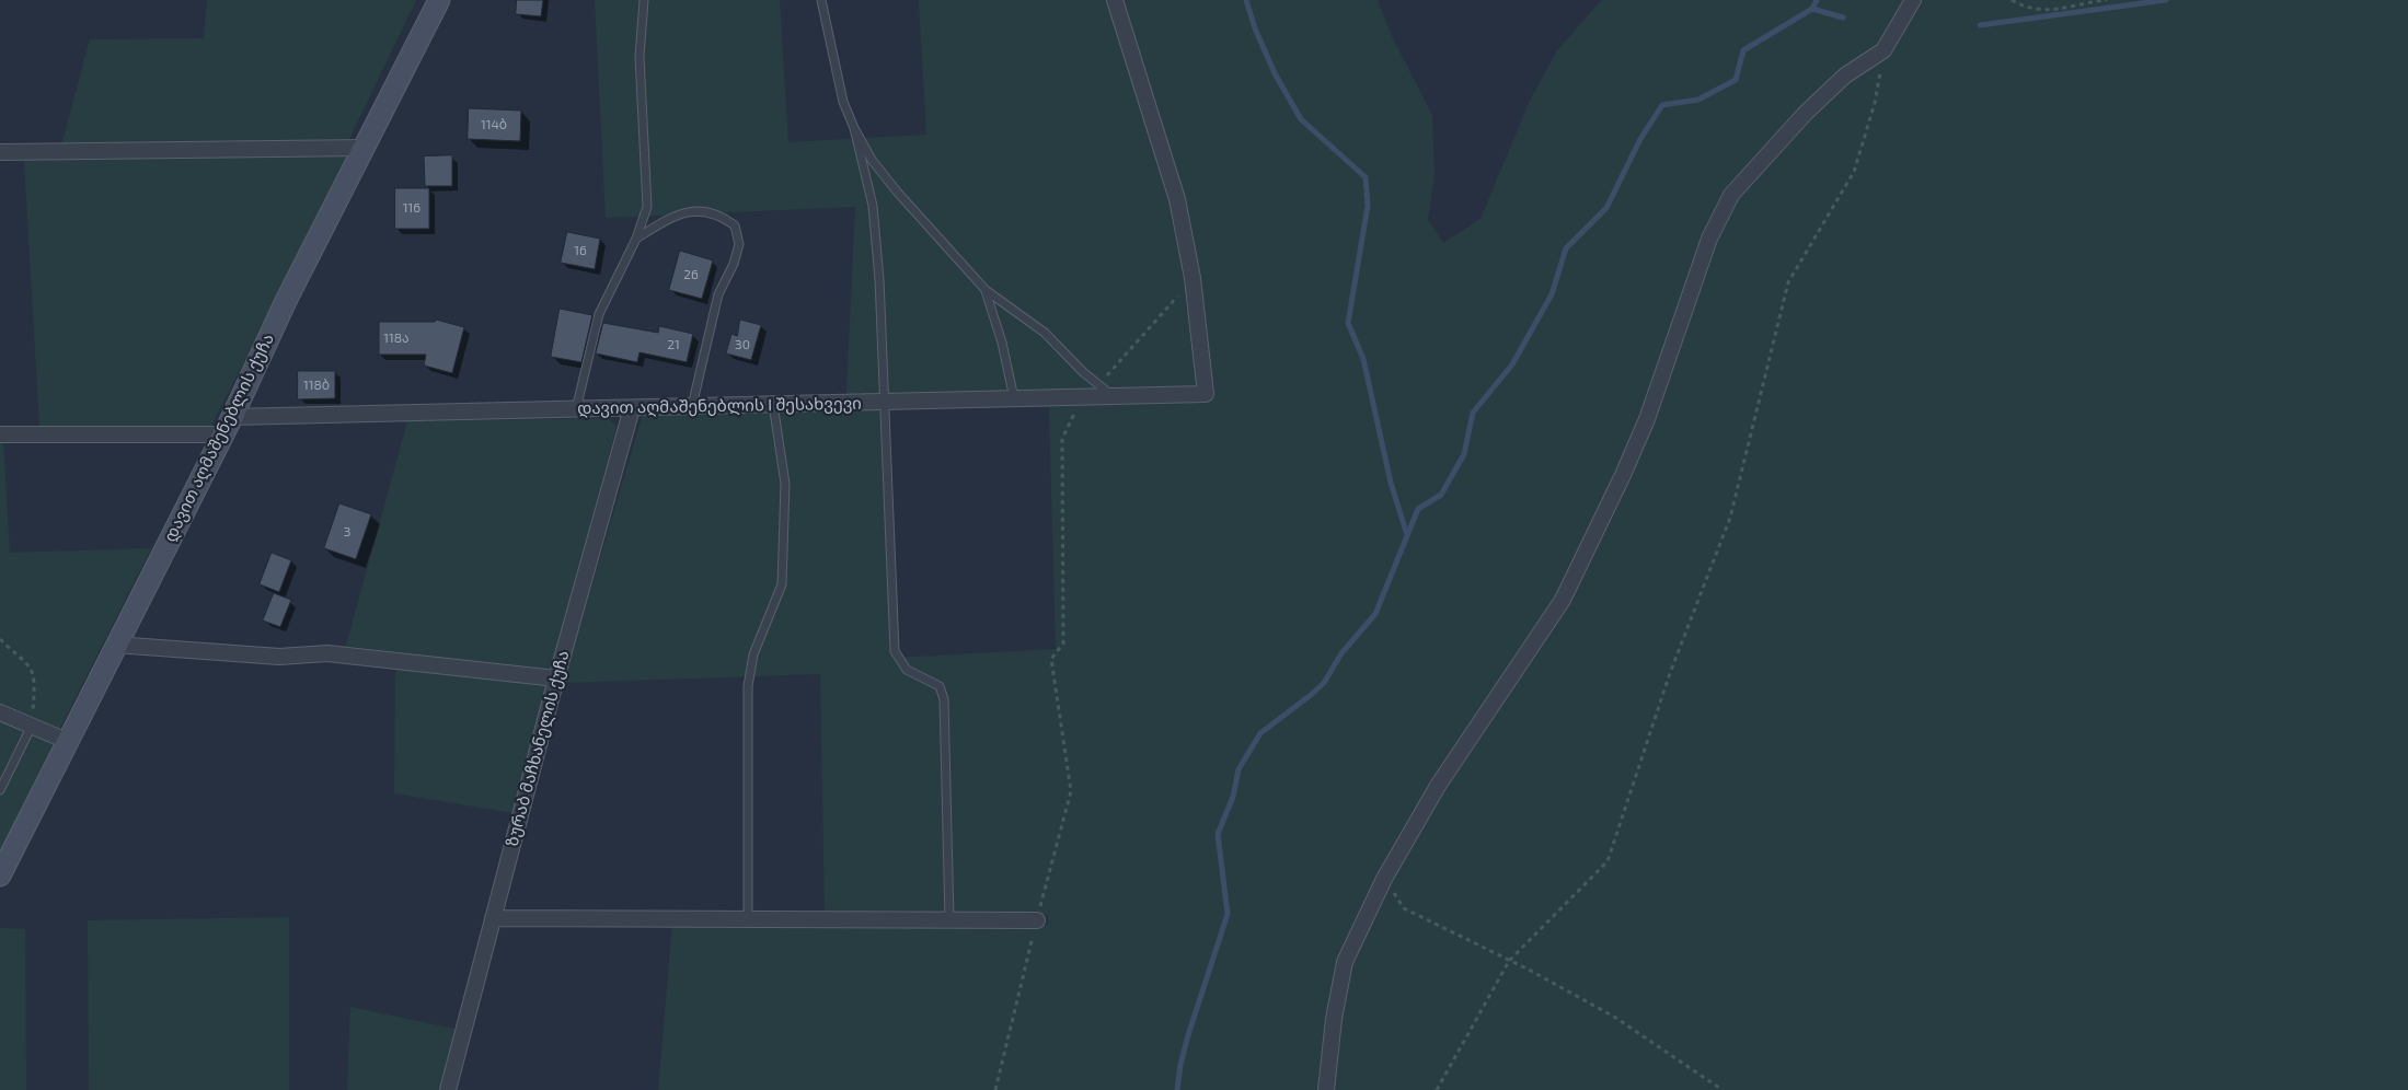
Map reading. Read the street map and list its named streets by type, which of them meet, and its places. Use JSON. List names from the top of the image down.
{
  "streets": {
    "street": ["დავით აღმაშენებლის I შესახვევი", "დავით აღმაშენებლის ქუჩა", "ზურაბ მაჩხანელის ქუჩა"]
  },
  "crossings": [
    ["დავით აღმაშენებლის I შესახვევი", "დავით აღმაშენებლის ქუჩა"],
    ["დავით აღმაშენებლის I შესახვევი", "ზურაბ მაჩხანელის ქუჩა"]
  ],
  "house_numbers": [
    "114ბ",
    "116",
    "16",
    "26",
    "118ა",
    "21",
    "30",
    "118ბ",
    "3"
  ]
}
